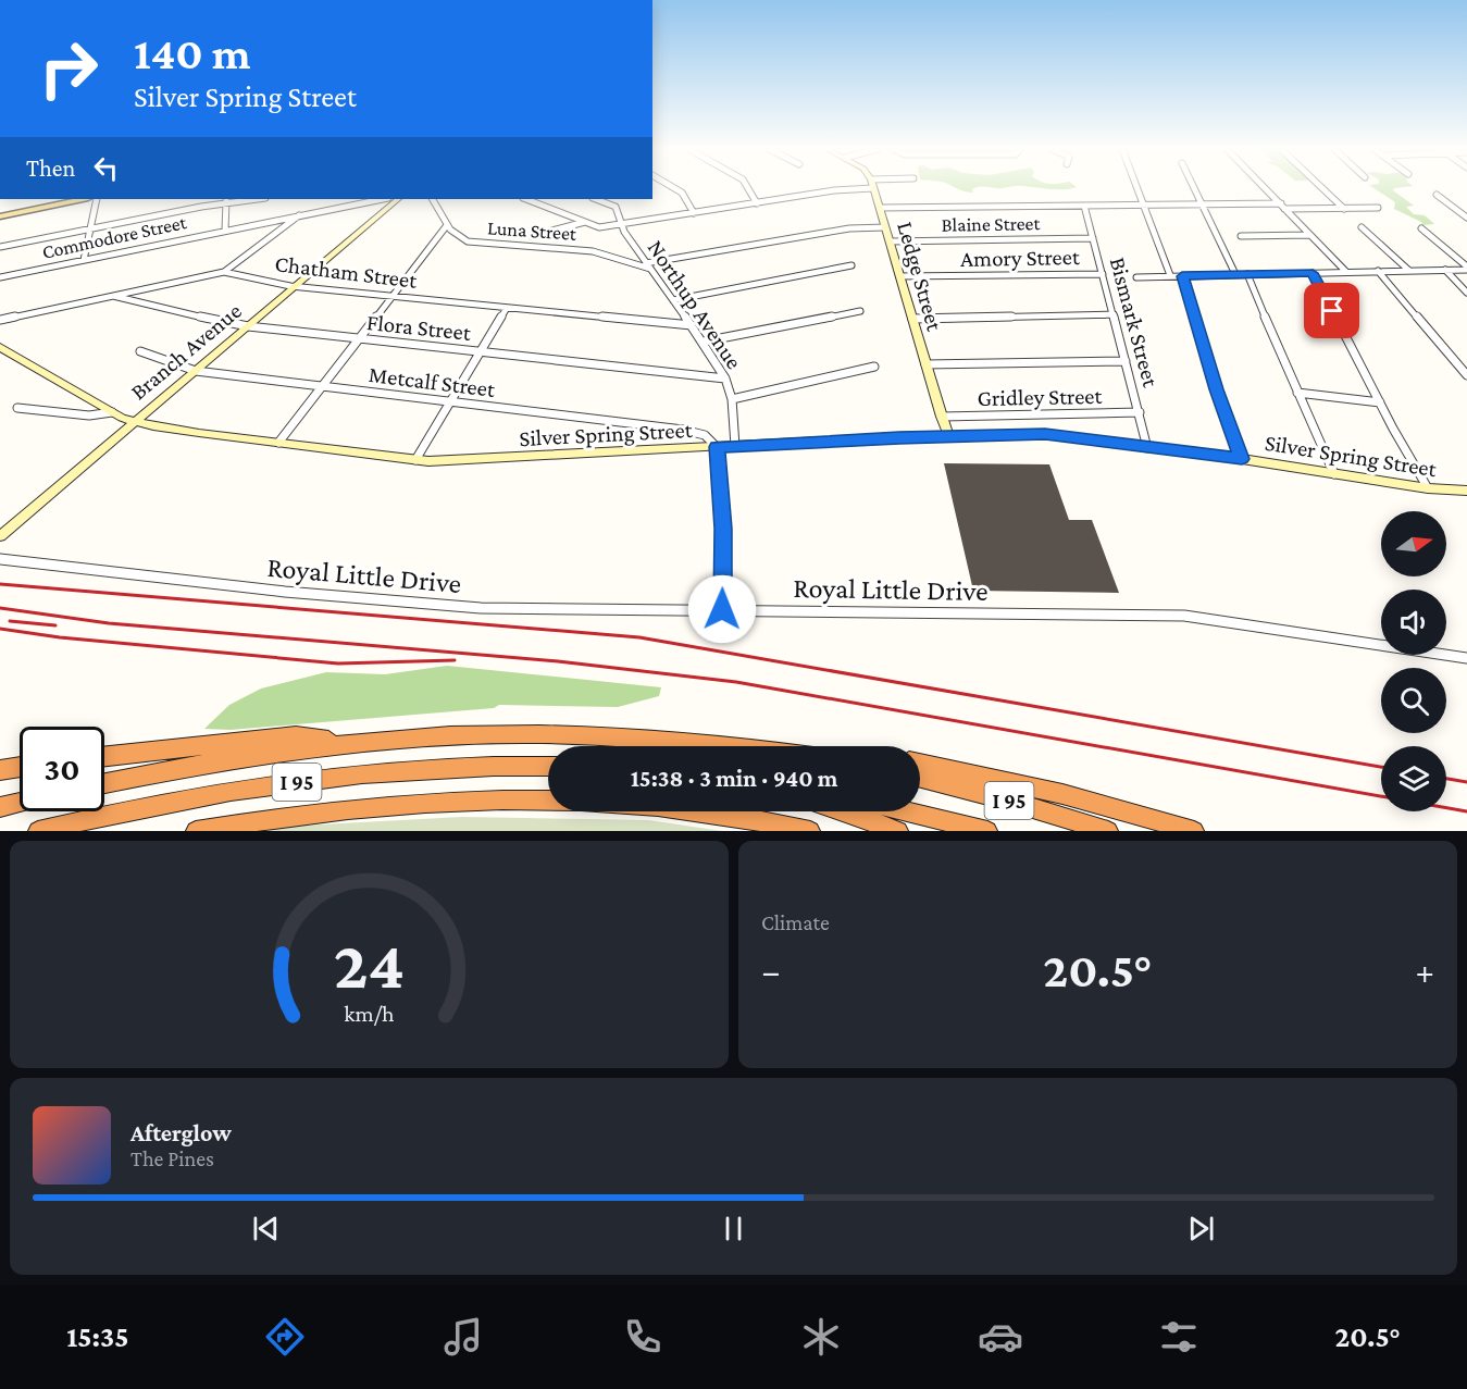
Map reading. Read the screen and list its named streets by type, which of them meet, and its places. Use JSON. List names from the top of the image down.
{
  "streets": {
    "highway": ["I 95"],
    "main road": ["Ledge Street", "Branch Avenue", "Silver Spring Street"],
    "street": [
      "Blaine Street",
      "Luna Street",
      "Commodore Street",
      "Amory Street",
      "Chatham Street",
      "Northup Avenue",
      "Bismark Street",
      "Flora Street",
      "Metcalf Street",
      "Gridley Street",
      "Royal Little Drive"
    ]
  },
  "crossings": [
    ["Blaine Street", "Ledge Street"],
    ["Blaine Street", "Bismark Street"],
    ["Luna Street", "Northup Avenue"],
    ["Amory Street", "Ledge Street"],
    ["Amory Street", "Bismark Street"],
    ["Chatham Street", "Northup Avenue"],
    ["Chatham Street", "Flora Street"],
    ["Chatham Street", "Branch Avenue"],
    ["Ledge Street", "Gridley Street"],
    ["Ledge Street", "Silver Spring Street"],
    ["Northup Avenue", "Flora Street"],
    ["Northup Avenue", "Silver Spring Street"],
    ["Bismark Street", "Gridley Street"],
    ["Bismark Street", "Silver Spring Street"],
    ["Flora Street", "Branch Avenue"],
    ["Branch Avenue", "Metcalf Street"],
    ["Branch Avenue", "Silver Spring Street"],
    ["Metcalf Street", "Silver Spring Street"]
  ],
  "north": "right",
  "page": {
    "turn": ["140 m", "Silver Spring Street"],
    "then": "Then",
    "limit": "30",
    "trip": "15:38 · 3 min · 940 m",
    "tile": "Climate",
    "heat": ["−", "20.5°", "+"],
    "song": ["Afterglow", "The Pines"],
    "tabs": ["15:35", "20.5°"],
    "gauge": ["24", "km/h"]
  }
}
